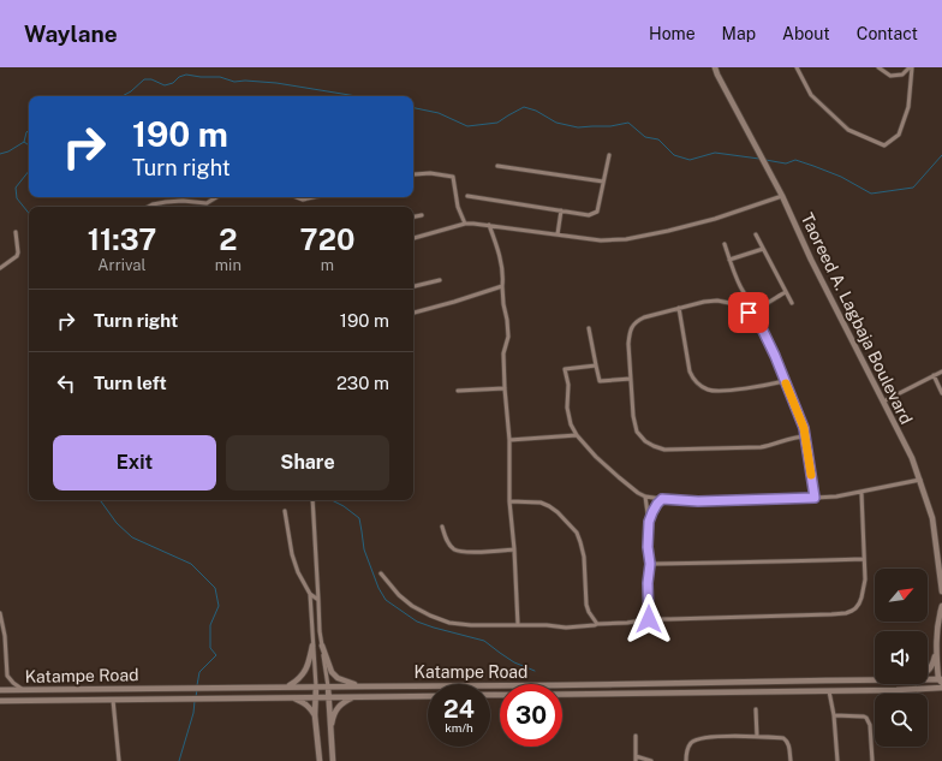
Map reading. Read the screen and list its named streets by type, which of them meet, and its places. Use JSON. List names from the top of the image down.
{
  "streets": {
    "main road": ["Taoreed A. Lagbaja Boulevard", "Katampe Road"]
  },
  "north": "top right",
  "page": {
    "header": "Waylane",
    "nav": [
      "Home",
      "Map",
      "About",
      "Contact"
    ],
    "turn": ["190 m", "Turn right"],
    "eta": [
      "11:37",
      "Arrival",
      "2",
      "min",
      "720",
      "m"
    ],
    "list": [
      {
        "name": "Turn right",
        "value": "190 m"
      },
      {
        "name": "Turn left",
        "value": "230 m"
      }
    ],
    "buttons": ["Exit", "Share"],
    "speed": "24 km/h",
    "limit": "30"
  }
}
